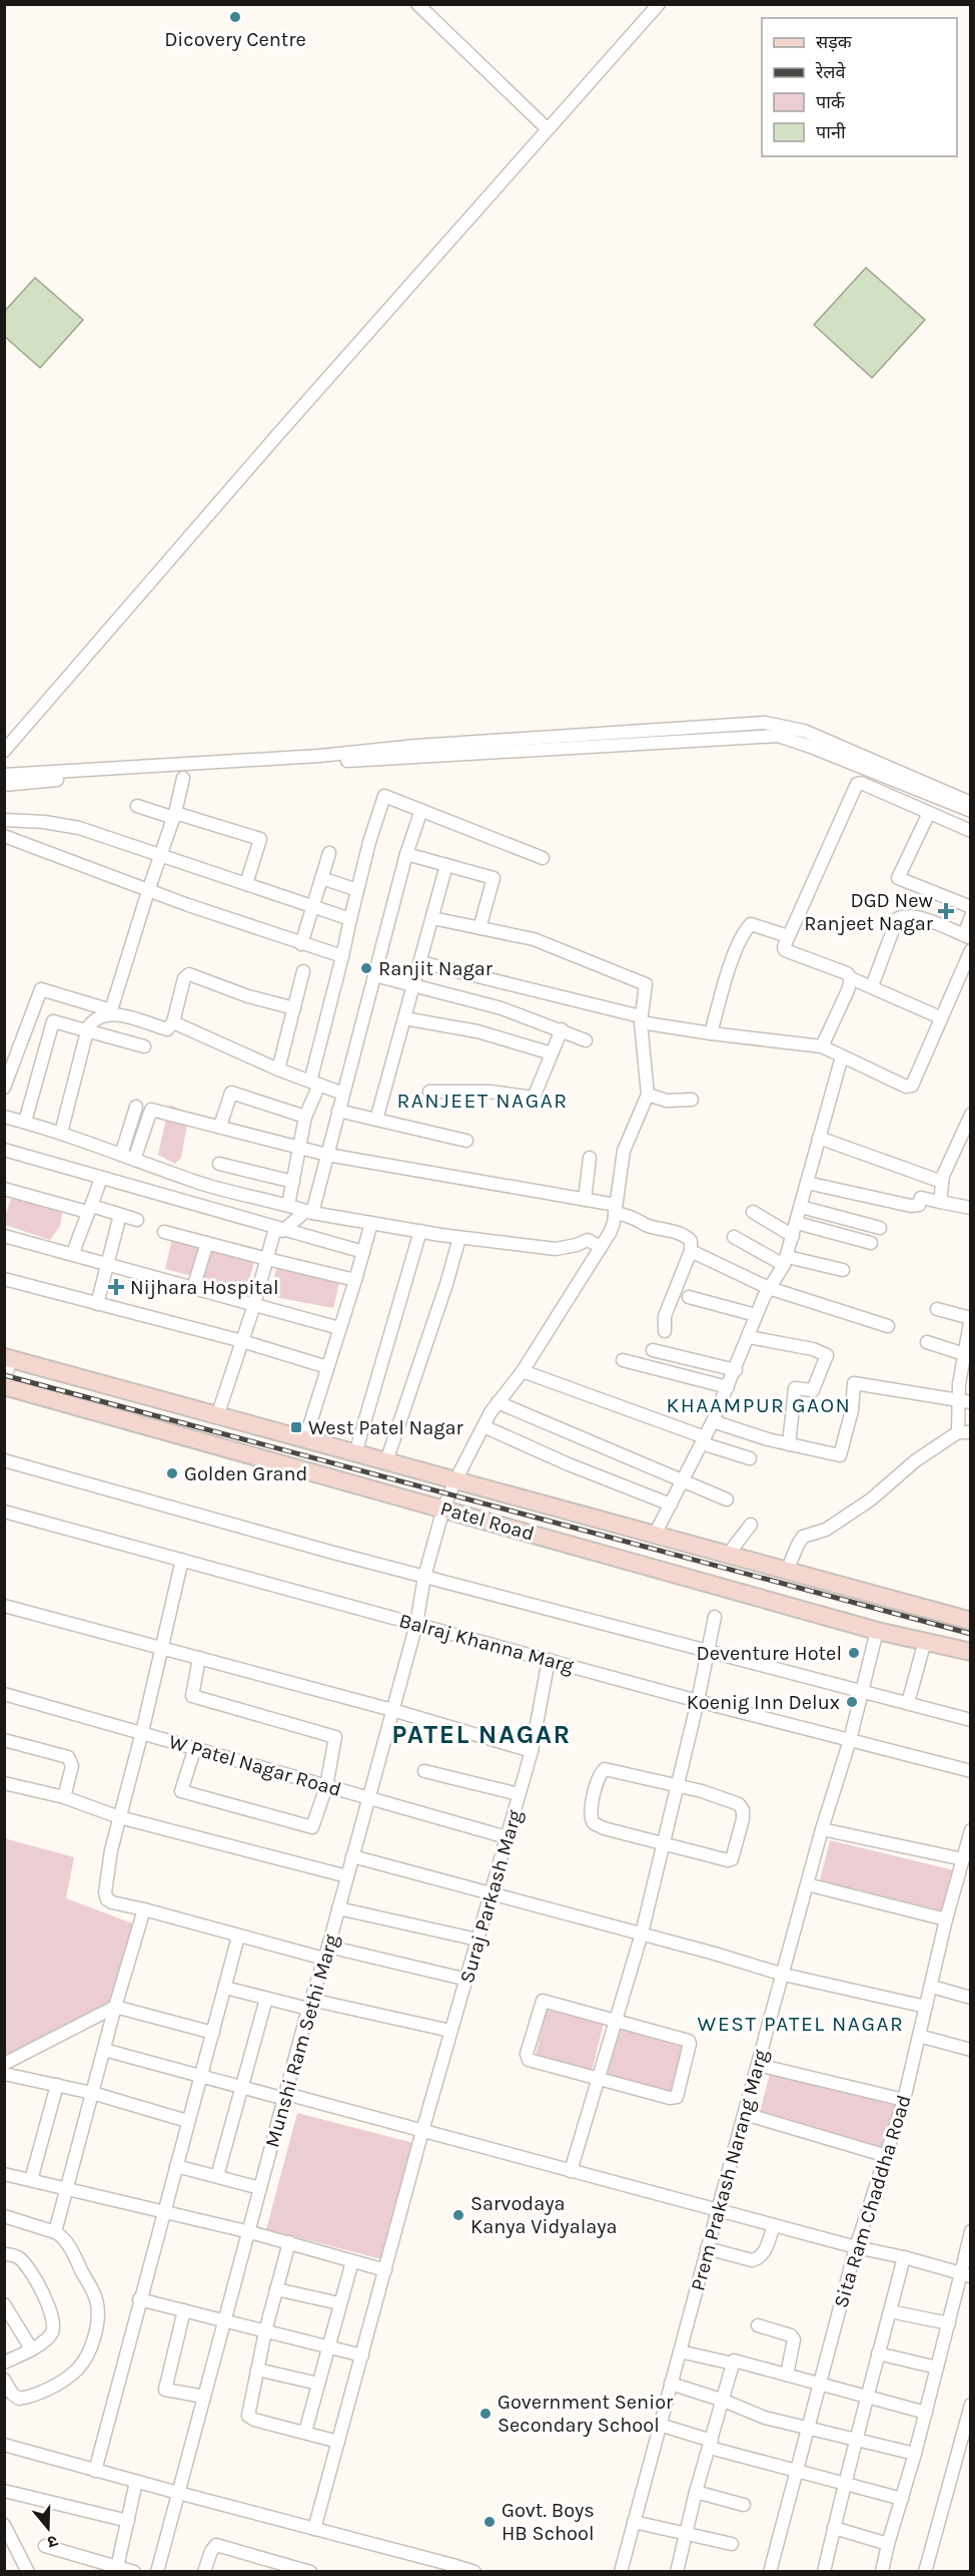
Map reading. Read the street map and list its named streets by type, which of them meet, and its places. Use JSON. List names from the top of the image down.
{
  "streets": {
    "main road": ["Patel Road"],
    "street": [
      "Balraj Khanna Marg",
      "W Patel Nagar Road",
      "Suraj Parkash Marg",
      "Munshi Ram Sethi Marg",
      "Prem Prakash Narang Marg",
      "Sita Ram Chaddha Road"
    ]
  },
  "crossings": [
    ["Patel Road", "Munshi Ram Sethi Marg"],
    ["Patel Road", "Prem Prakash Narang Marg"],
    ["Balraj Khanna Marg", "Suraj Parkash Marg"],
    ["Balraj Khanna Marg", "Munshi Ram Sethi Marg"],
    ["Balraj Khanna Marg", "Prem Prakash Narang Marg"],
    ["W Patel Nagar Road", "Suraj Parkash Marg"],
    ["W Patel Nagar Road", "Munshi Ram Sethi Marg"]
  ],
  "districts": [
    "RANJEET NAGAR",
    "KHAAMPUR GAON",
    "PATEL NAGAR",
    "WEST PATEL NAGAR"
  ],
  "places": {
    "other": [
      "Dicovery Centre",
      "Ranjit Nagar",
      "Golden Grand",
      "Deventure Hotel",
      "Koenig Inn Delux",
      "Sarvodaya Kanya Vidyalaya",
      "Government Senior Secondary School",
      "Govt. Boys HB School"
    ],
    "health": ["DGD New Ranjeet Nagar", "Nijhara Hospital"],
    "transit": ["West Patel Nagar"]
  },
  "legend": [
    "सड़क",
    "रेलवे",
    "पार्क",
    "पानी"
  ],
  "north": "bottom"
}
